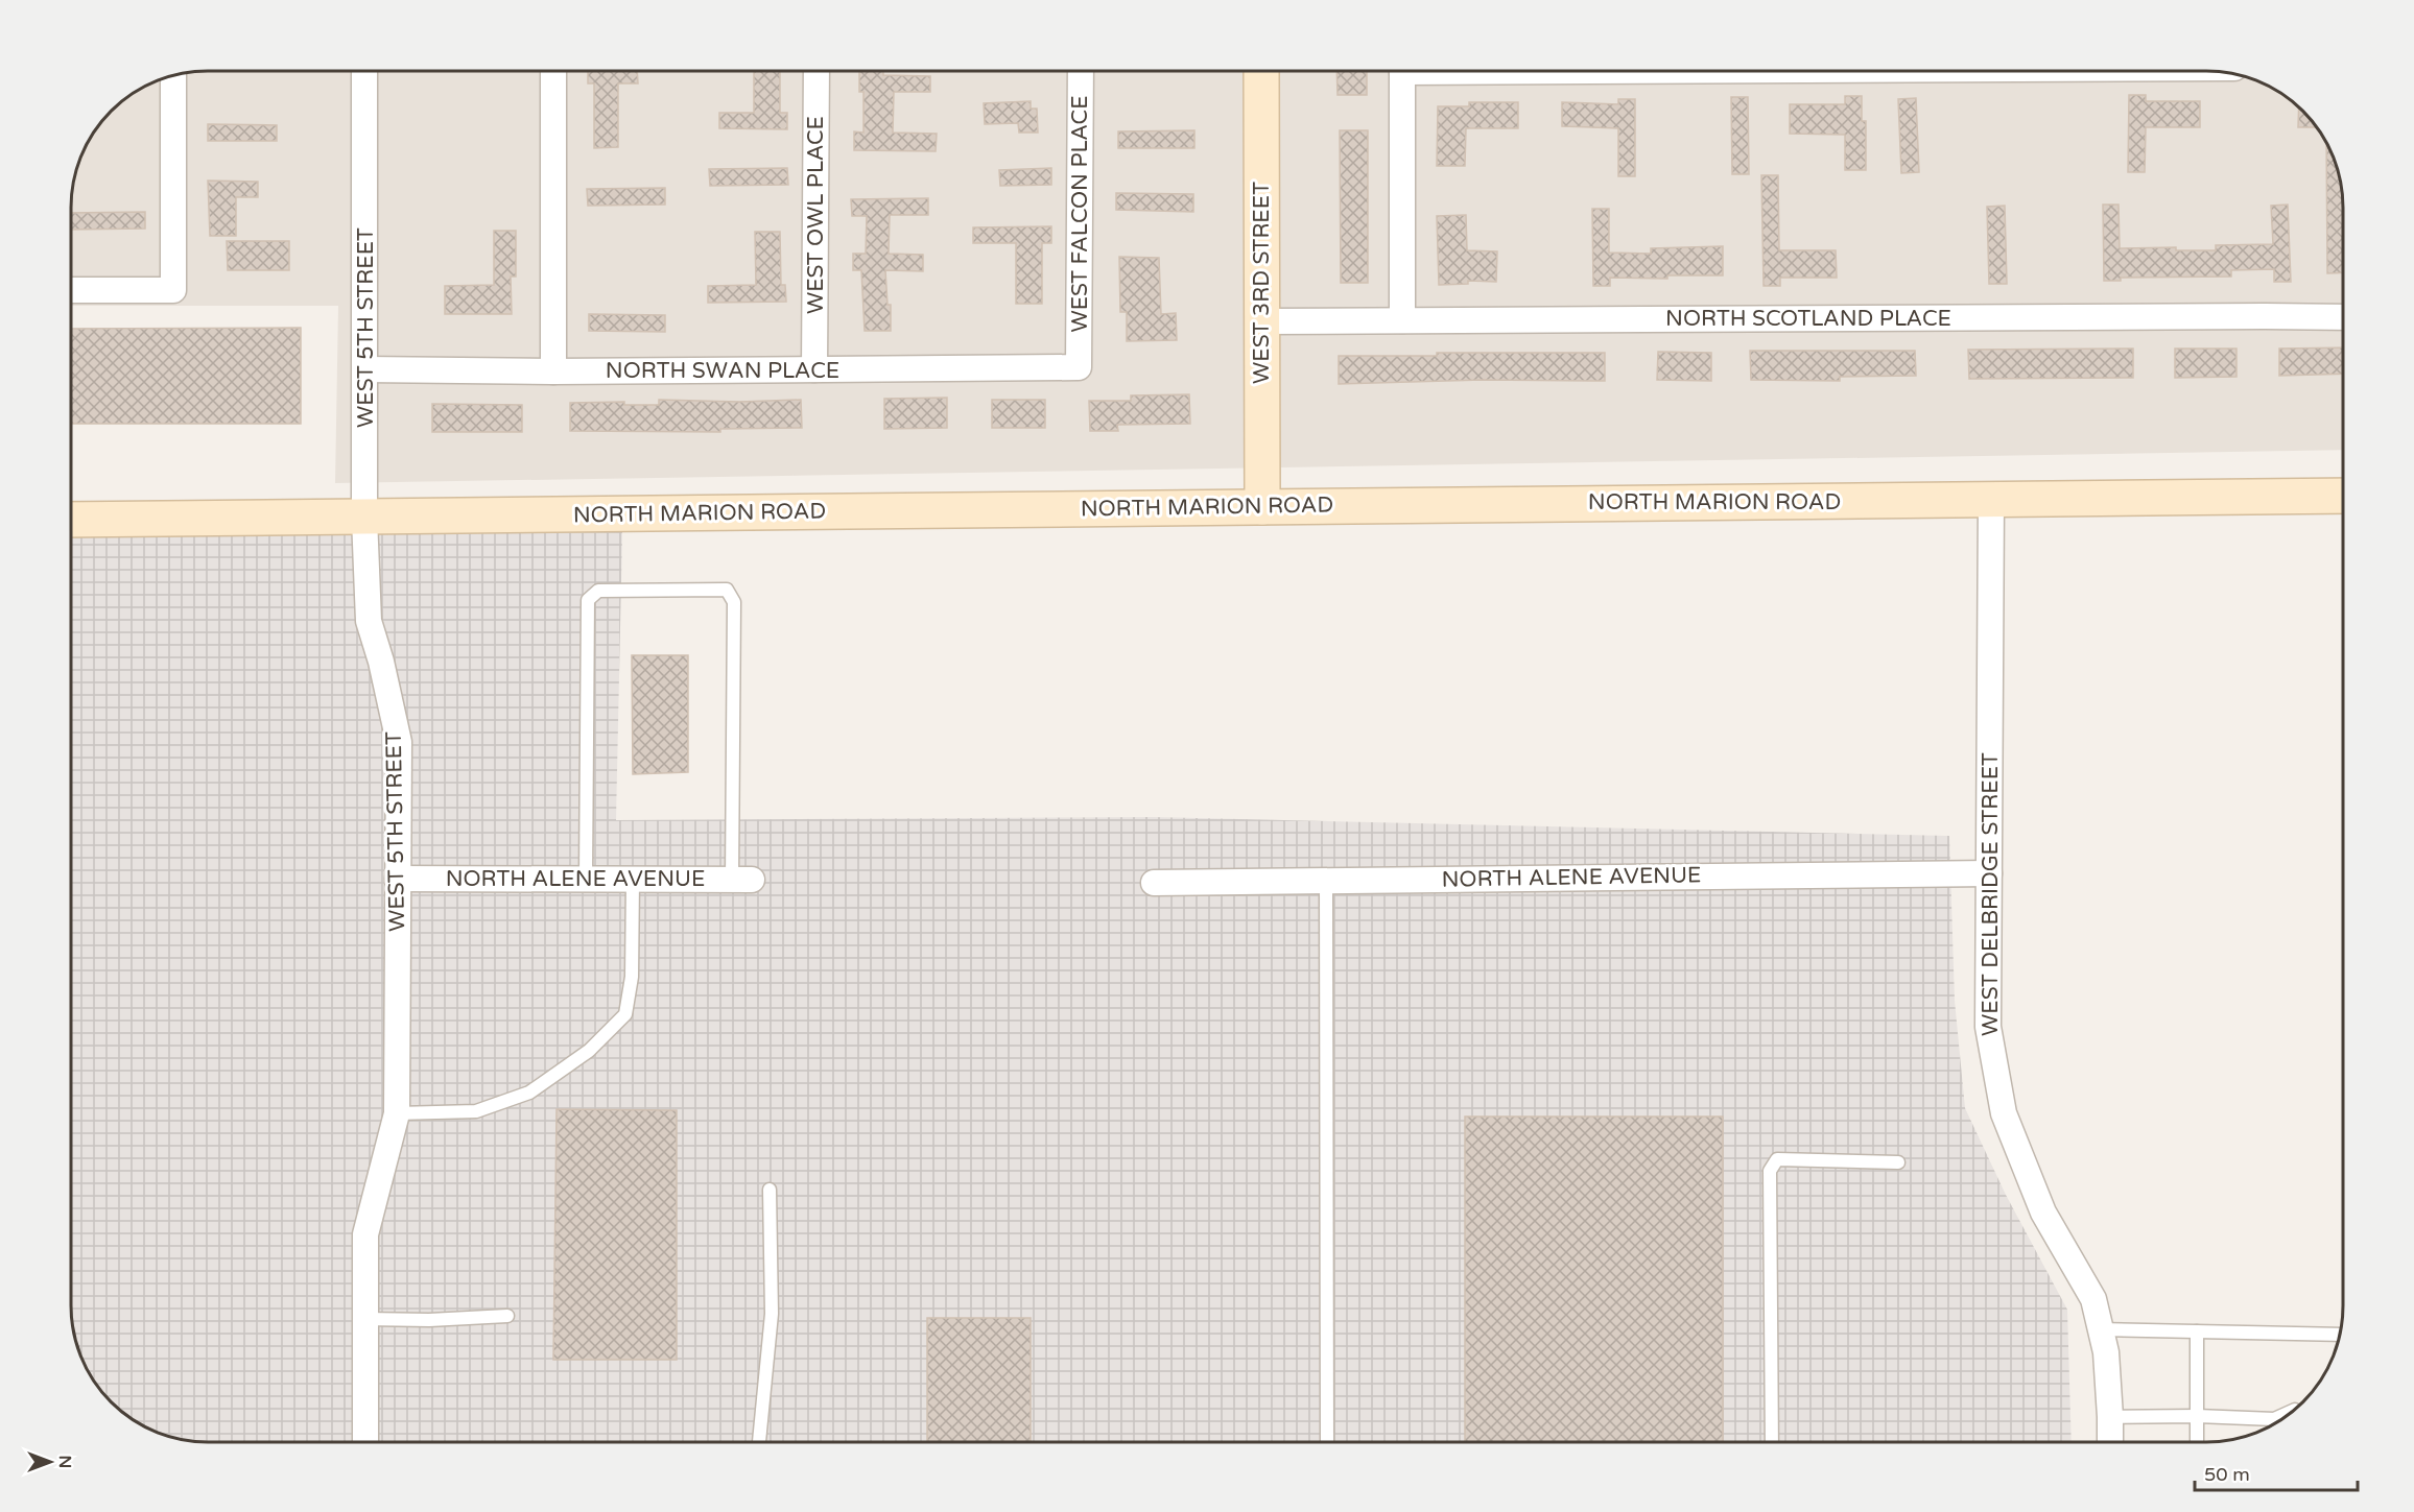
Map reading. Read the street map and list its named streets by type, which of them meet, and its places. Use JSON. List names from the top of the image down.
{
  "streets": {
    "main road": ["WEST 3RD STREET", "NORTH MARION ROAD"],
    "street": [
      "WEST FALCON PLACE",
      "WEST OWL PLACE",
      "NORTH SCOTLAND PLACE",
      "WEST 5TH STREET",
      "NORTH SWAN PLACE",
      "NORTH ALENE AVENUE",
      "WEST DELBRIDGE STREET"
    ]
  },
  "crossings": [
    ["WEST FALCON PLACE", "NORTH SWAN PLACE"],
    ["WEST OWL PLACE", "NORTH SWAN PLACE"],
    ["WEST 3RD STREET", "NORTH SCOTLAND PLACE"],
    ["WEST 3RD STREET", "NORTH MARION ROAD"],
    ["WEST 5TH STREET", "NORTH SWAN PLACE"],
    ["WEST 5TH STREET", "NORTH MARION ROAD"],
    ["WEST 5TH STREET", "NORTH ALENE AVENUE"],
    ["NORTH MARION ROAD", "WEST DELBRIDGE STREET"],
    ["NORTH ALENE AVENUE", "WEST DELBRIDGE STREET"]
  ],
  "scale_bar": "50 m",
  "north": "right"
}
